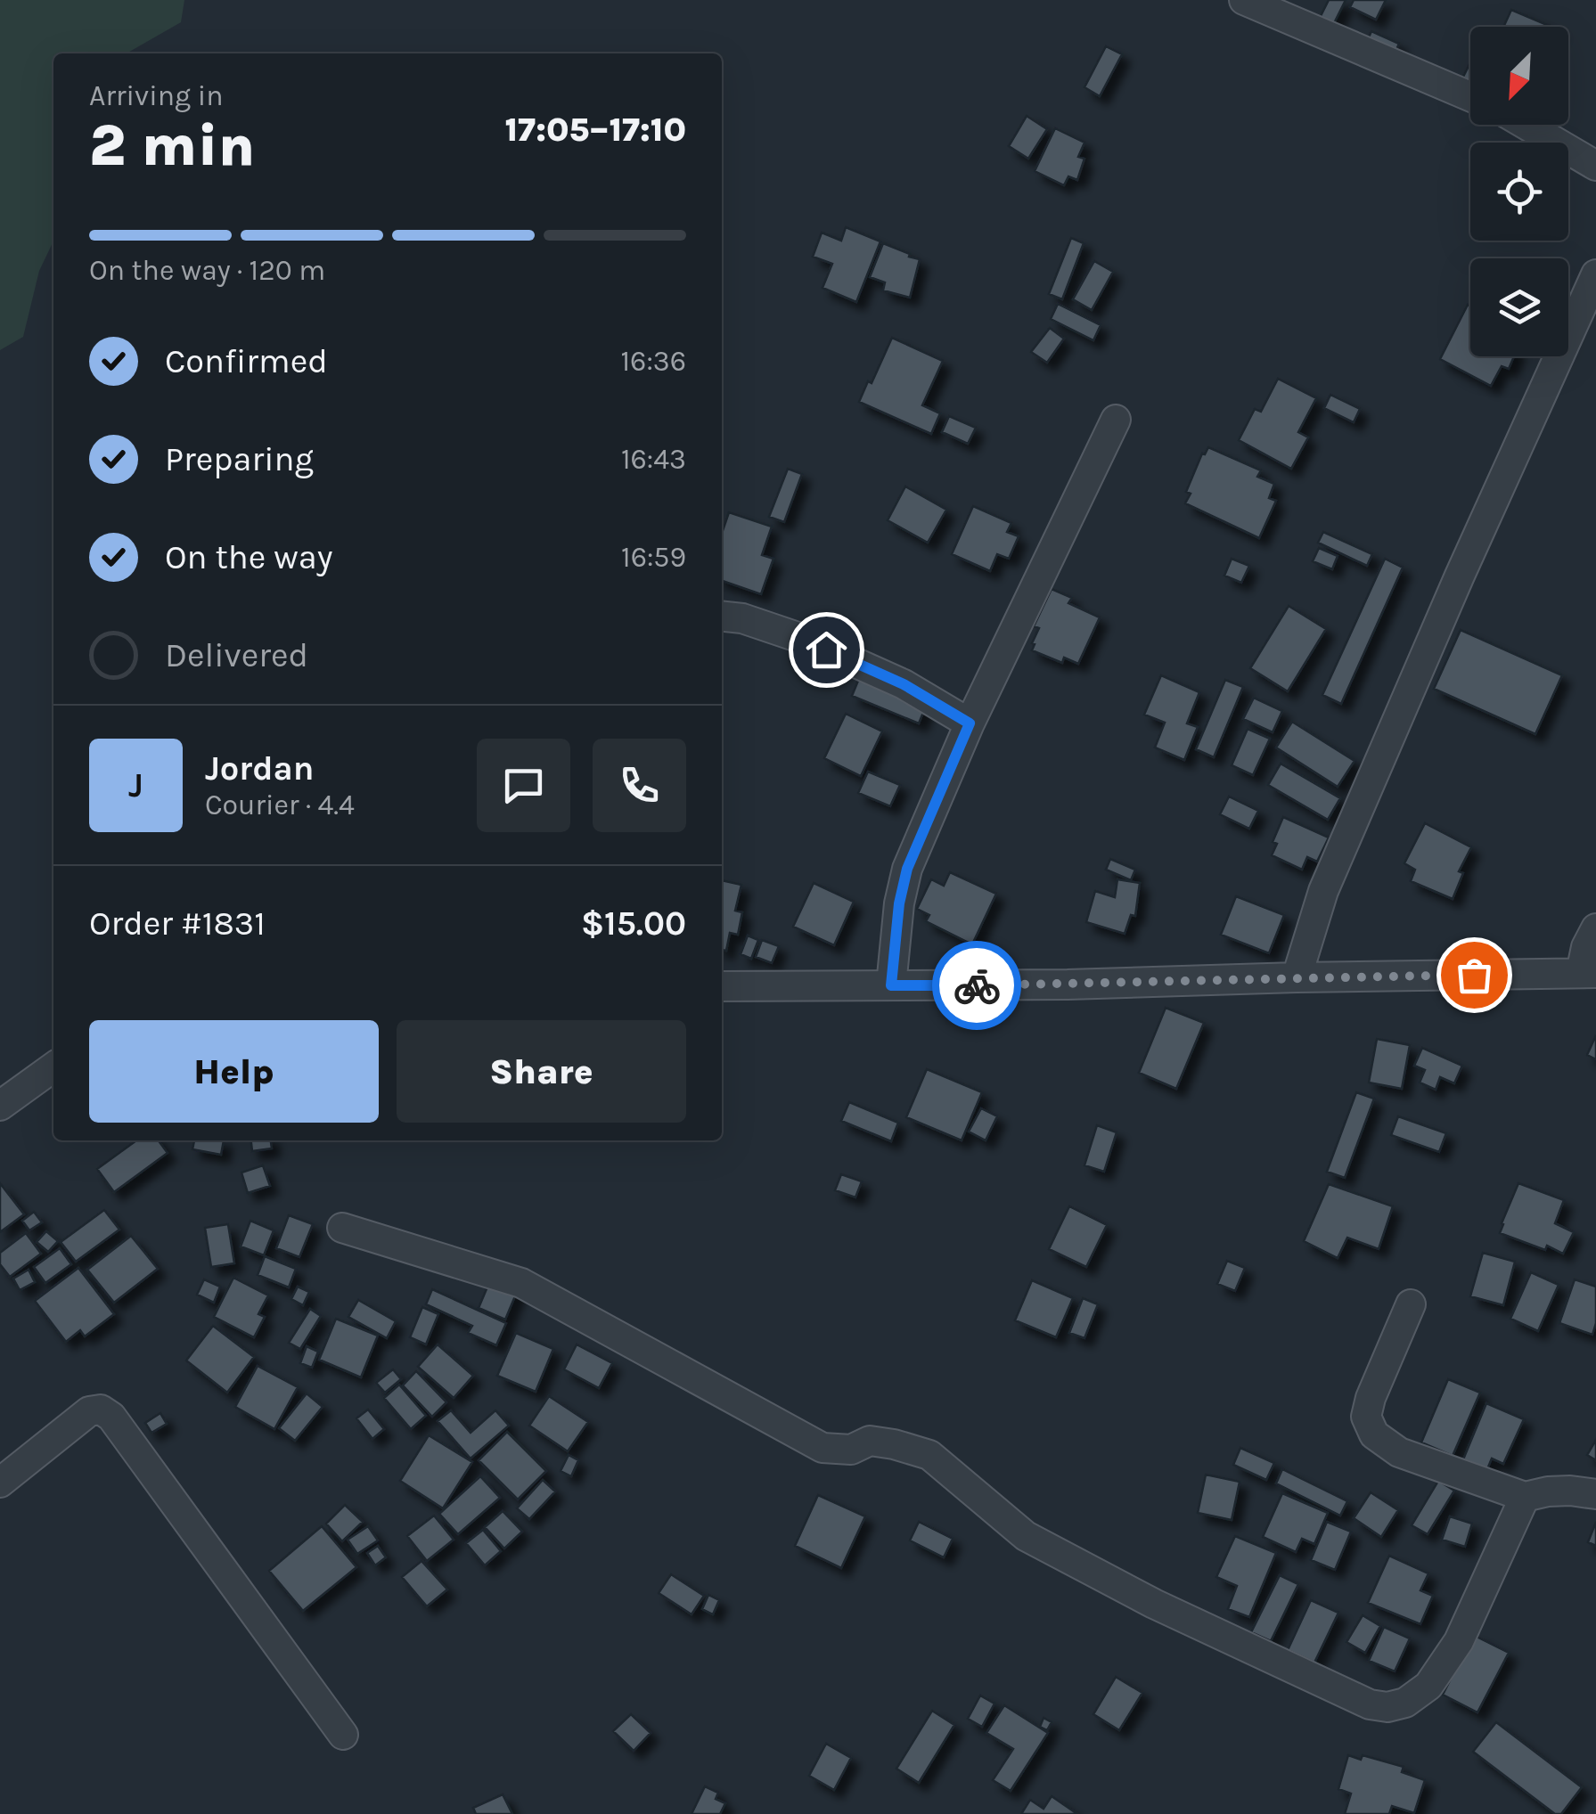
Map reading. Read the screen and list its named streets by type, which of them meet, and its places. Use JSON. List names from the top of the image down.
{
  "north": "bottom left",
  "page": {
    "heading": ["2 min", "Arriving in", "17:05–17:10"],
    "panel": [
      "Jordan",
      "Courier · 4.4",
      "Order #1831",
      "$15.00"
    ],
    "bar": "On the way · 120 m",
    "list": [
      ["Confirmed", "16:36"],
      ["Preparing", "16:43"],
      ["On the way", "16:59"],
      "Delivered"
    ],
    "round": "J",
    "buttons": ["Help", "Share"]
  }
}
